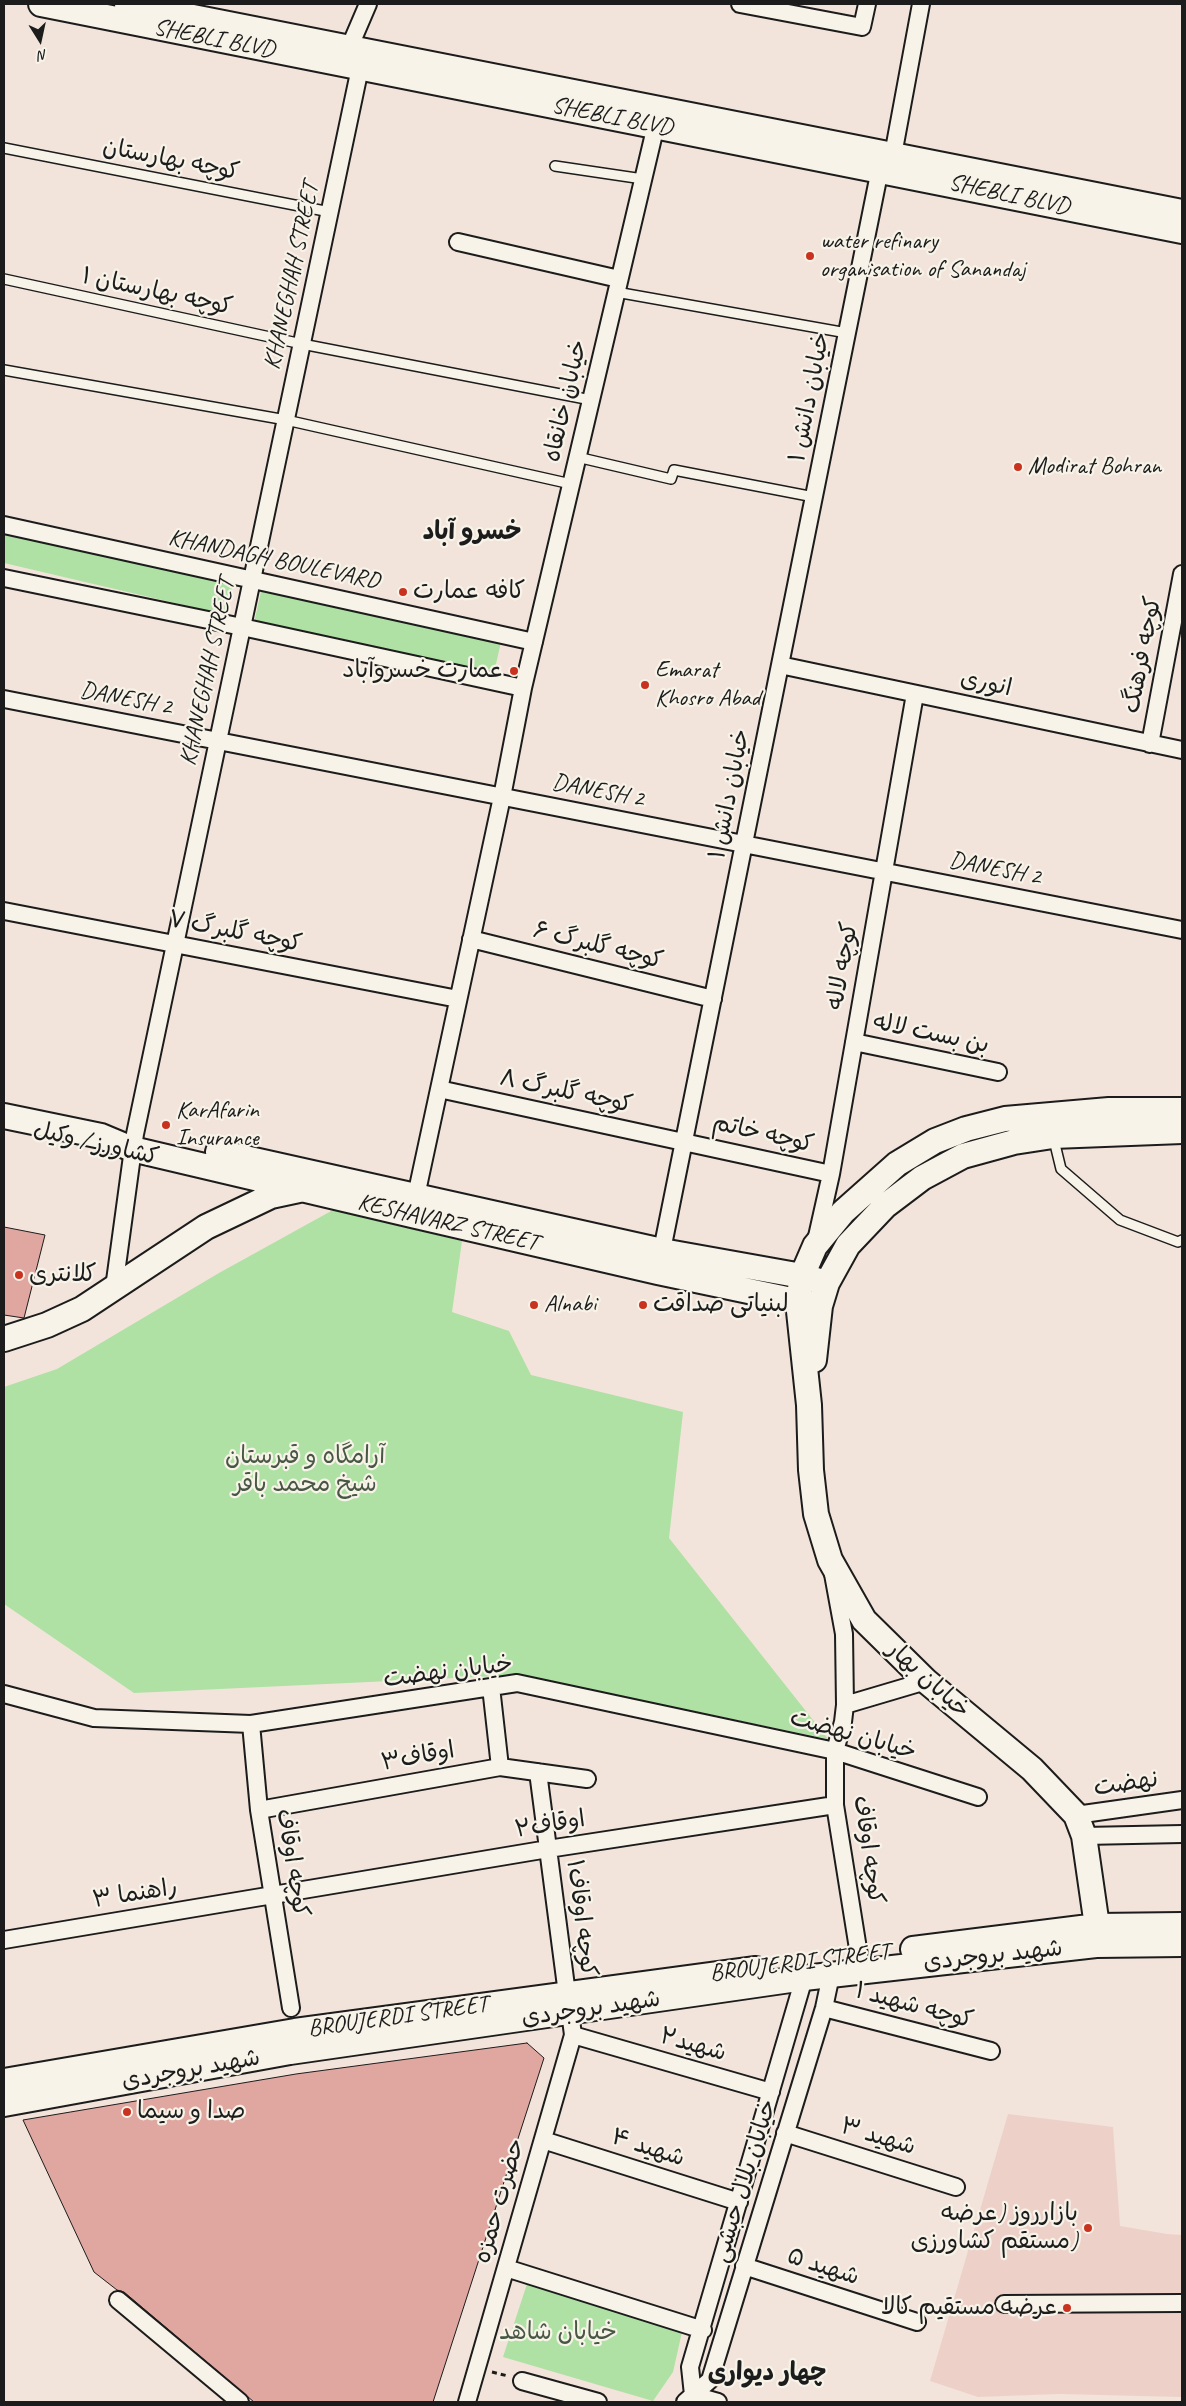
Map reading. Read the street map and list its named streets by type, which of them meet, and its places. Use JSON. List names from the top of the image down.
{
  "streets": {
    "street": [
      "SHEBLI BLVD",
      "KHANEGHAH STREET",
      "خیابان دانش ۱",
      "خیابان خانقاه",
      "KHANDAGH BOULEVARD",
      "کوچه فرهنگ",
      "انوری",
      "DANESH 2",
      "کوچه گلبرگ ۷",
      "کوچه گلبرگ ۶",
      "کوچه لاله",
      "بن بست لاله",
      "کوچه گلبرگ ۸",
      "کوچه خاتم",
      "کشاورز / وکیل",
      "KESHAVARZ STREET",
      "خیابان نهضت",
      "خیابان بهار",
      "اوقاف۳",
      "نهضت",
      "اوقاف۲",
      "کوچه اوقاف",
      "راهنما ۳",
      "کوچه اوقاف۱",
      "شهید بروجردی",
      "BROUJERDI STREET",
      "کوچه شهید ۱",
      "شهید۲",
      "شهید ۳",
      "شهید ۴",
      "خیابان بلال حبشی",
      "حضرت حمزه",
      "شهید ۵"
    ],
    "lane": ["کوچه بهارستان", "کوچه بهارستان ۱"]
  },
  "crossings": [
    ["SHEBLI BLVD", "KHANEGHAH STREET"],
    ["SHEBLI BLVD", "خیابان دانش ۱"],
    ["SHEBLI BLVD", "خیابان خانقاه"],
    ["کوچه بهارستان", "KHANEGHAH STREET"],
    ["KHANEGHAH STREET", "کوچه بهارستان ۱"],
    ["KHANEGHAH STREET", "KHANDAGH BOULEVARD"],
    ["KHANEGHAH STREET", "DANESH 2"],
    ["KHANEGHAH STREET", "کوچه گلبرگ ۷"],
    ["KHANEGHAH STREET", "کشاورز / وکیل"],
    ["KHANEGHAH STREET", "KESHAVARZ STREET"],
    ["کوچه بهارستان ۱", "خیابان خانقاه"],
    ["خیابان دانش ۱", "انوری"],
    ["خیابان دانش ۱", "DANESH 2"],
    ["خیابان دانش ۱", "کوچه گلبرگ ۶"],
    ["خیابان دانش ۱", "کوچه گلبرگ ۸"],
    ["خیابان دانش ۱", "کوچه خاتم"],
    ["خیابان دانش ۱", "KESHAVARZ STREET"],
    ["خیابان خانقاه", "KHANDAGH BOULEVARD"],
    ["خیابان خانقاه", "DANESH 2"],
    ["خیابان خانقاه", "کوچه گلبرگ ۷"],
    ["خیابان خانقاه", "کوچه گلبرگ ۶"],
    ["خیابان خانقاه", "کوچه گلبرگ ۸"],
    ["خیابان خانقاه", "KESHAVARZ STREET"],
    ["کوچه فرهنگ", "انوری"],
    ["انوری", "کوچه لاله"],
    ["DANESH 2", "کوچه لاله"],
    ["کوچه لاله", "بن بست لاله"],
    ["کوچه لاله", "کوچه خاتم"],
    ["کوچه گلبرگ ۸", "کوچه خاتم"],
    ["کشاورز / وکیل", "KESHAVARZ STREET"],
    ["KESHAVARZ STREET", "خیابان بهار"],
    ["خیابان نهضت", "کوچه اوقاف"],
    ["خیابان بهار", "نهضت"],
    ["خیابان بهار", "کوچه اوقاف"],
    ["اوقاف۳", "کوچه اوقاف"],
    ["اوقاف۳", "کوچه اوقاف۱"],
    ["اوقاف۲", "کوچه اوقاف"],
    ["اوقاف۲", "راهنما ۳"],
    ["اوقاف۲", "کوچه اوقاف۱"],
    ["کوچه اوقاف", "راهنما ۳"],
    ["کوچه اوقاف", "BROUJERDI STREET"],
    ["کوچه اوقاف۱", "شهید بروجردی"],
    ["کوچه اوقاف۱", "BROUJERDI STREET"],
    ["کوچه اوقاف۱", "حضرت حمزه"],
    ["شهید بروجردی", "BROUJERDI STREET"],
    ["شهید بروجردی", "خیابان بلال حبشی"],
    ["شهید بروجردی", "حضرت حمزه"],
    ["BROUJERDI STREET", "حضرت حمزه"],
    ["کوچه شهید ۱", "خیابان بلال حبشی"],
    ["شهید۲", "خیابان بلال حبشی"],
    ["شهید۲", "حضرت حمزه"],
    ["شهید ۳", "خیابان بلال حبشی"],
    ["شهید ۴", "خیابان بلال حبشی"],
    ["شهید ۴", "حضرت حمزه"],
    ["خیابان بلال حبشی", "شهید ۵"]
  ],
  "districts": ["خسرو آباد", "چهار دیواری"],
  "parks": ["آرامگاه و قبرستان شیخ محمد باقر", "خیابان شاهد"],
  "places": [
    "water refinary organisation of Sanandaj",
    "Modirat Bohran",
    "کافه عمارت",
    "عمارت خسروآباد",
    "Emarat Khosro Abad",
    "KarAfarin Insurance",
    "کلانتری",
    "Alnabi",
    "لبنیاتی ‌صداقت",
    "صدا و سیما",
    "بازارروز (عرضه مستقم کشاورزی)",
    "عرضه مستقیم کالا"
  ],
  "north": "bottom"
}
